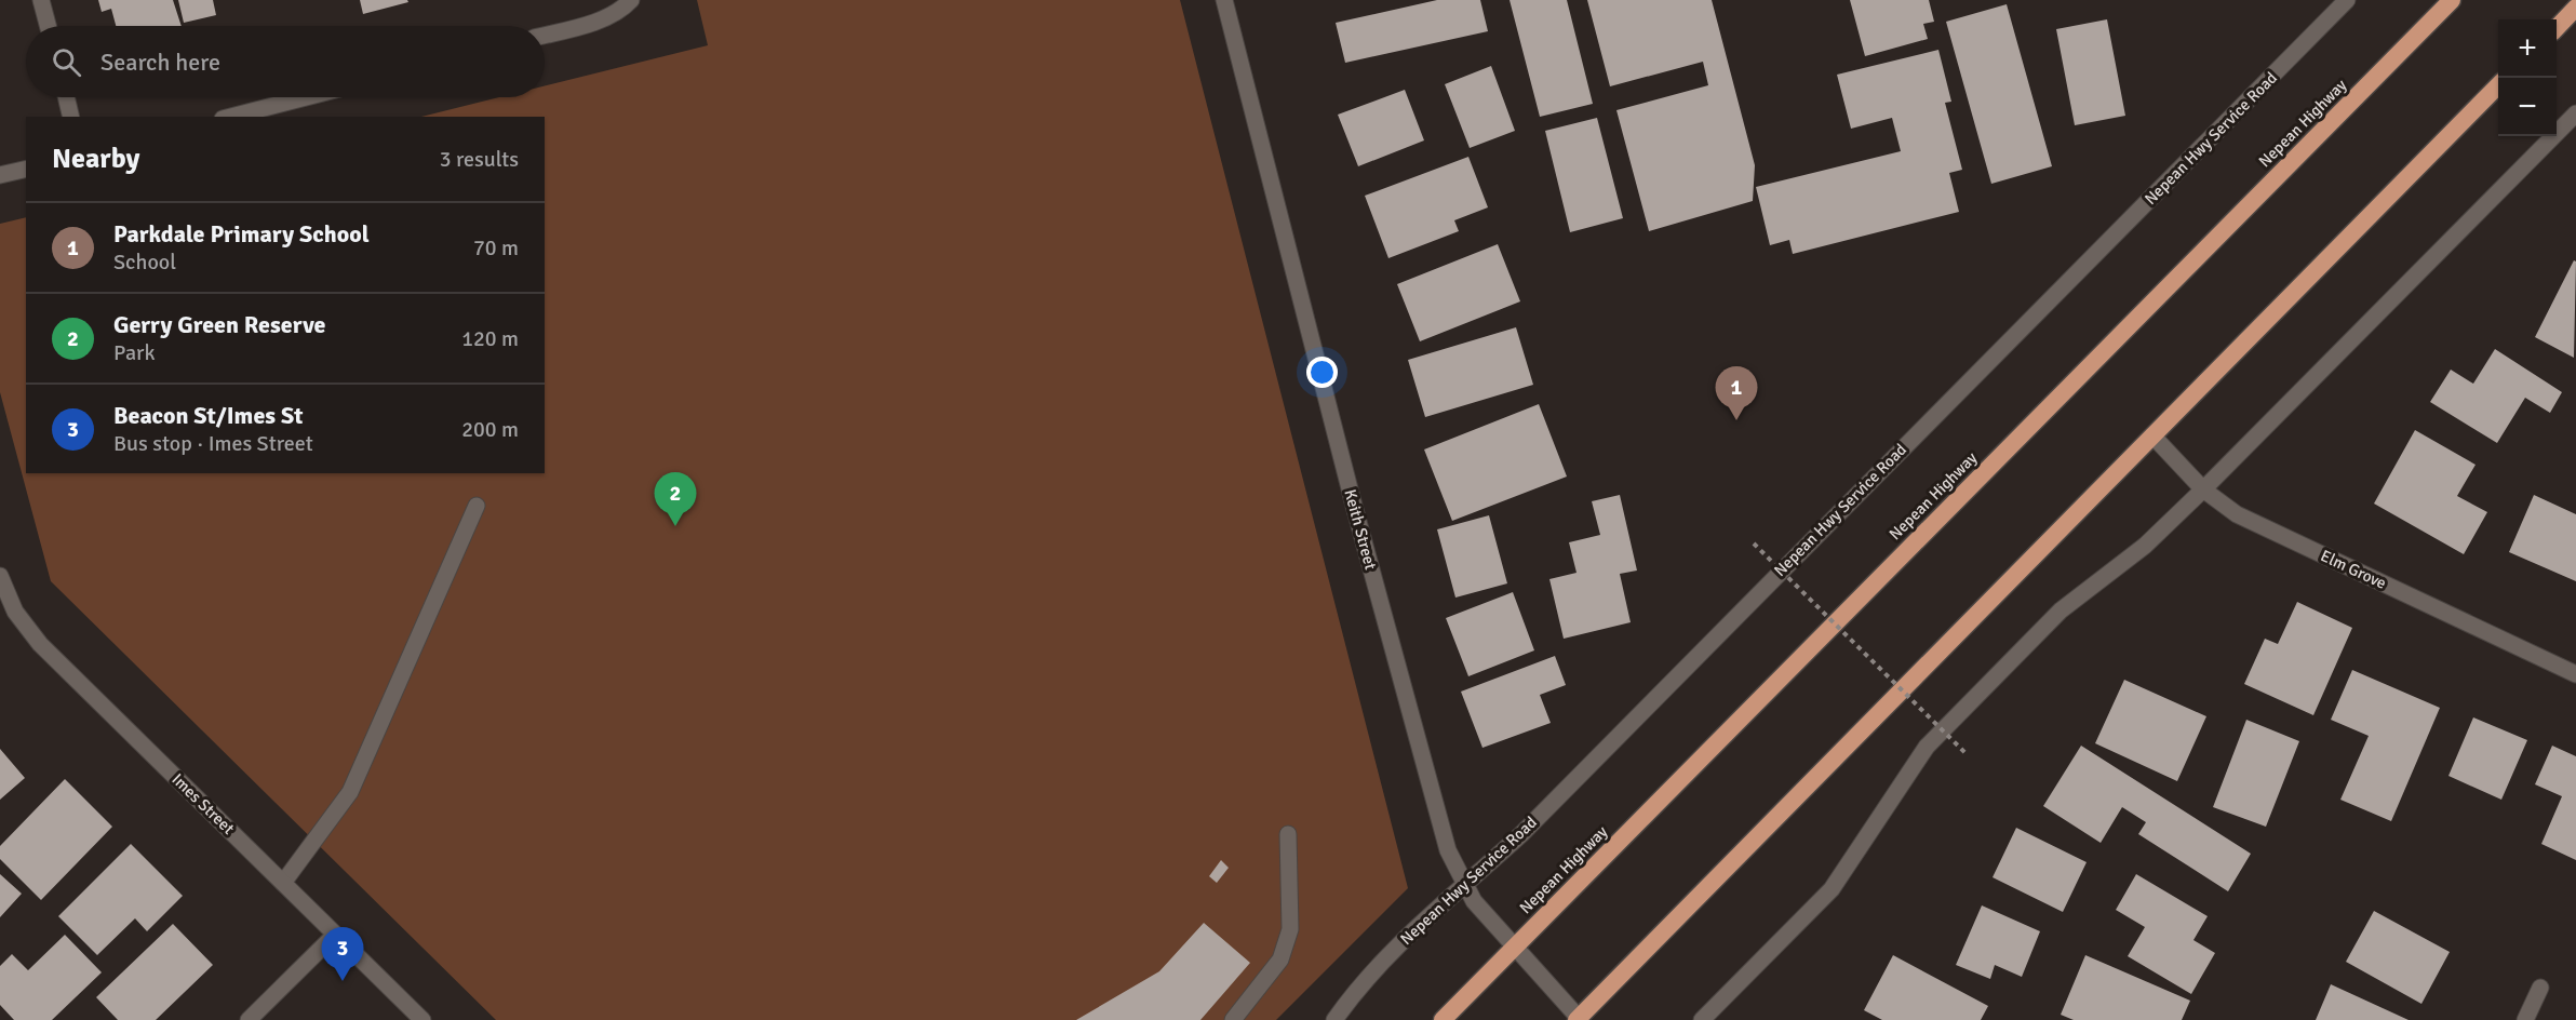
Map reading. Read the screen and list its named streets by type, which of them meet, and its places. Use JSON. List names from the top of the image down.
{
  "streets": {
    "highway": ["Nepean Highway"],
    "street": [
      "Nepean Hwy Service Road",
      "Keith Street",
      "Elm Grove",
      "Imes Street"
    ]
  },
  "crossings": [
    ["Nepean Highway", "Keith Street"],
    ["Nepean Hwy Service Road", "Keith Street"]
  ],
  "page": {
    "map_buttons": ["+", "−"],
    "search": "Search here",
    "heading": ["Nearby", "3 results"],
    "list": [
      {
        "mark": "1",
        "name": "Parkdale Primary School",
        "note": "School",
        "value": "70 m"
      },
      {
        "mark": "2",
        "name": "Gerry Green Reserve",
        "note": "Park",
        "value": "120 m"
      },
      {
        "mark": "3",
        "name": "Beacon St/Imes St",
        "note": "Bus stop · Imes Street",
        "value": "200 m"
      }
    ],
    "pins": ["1", "2", "3"]
  }
}
